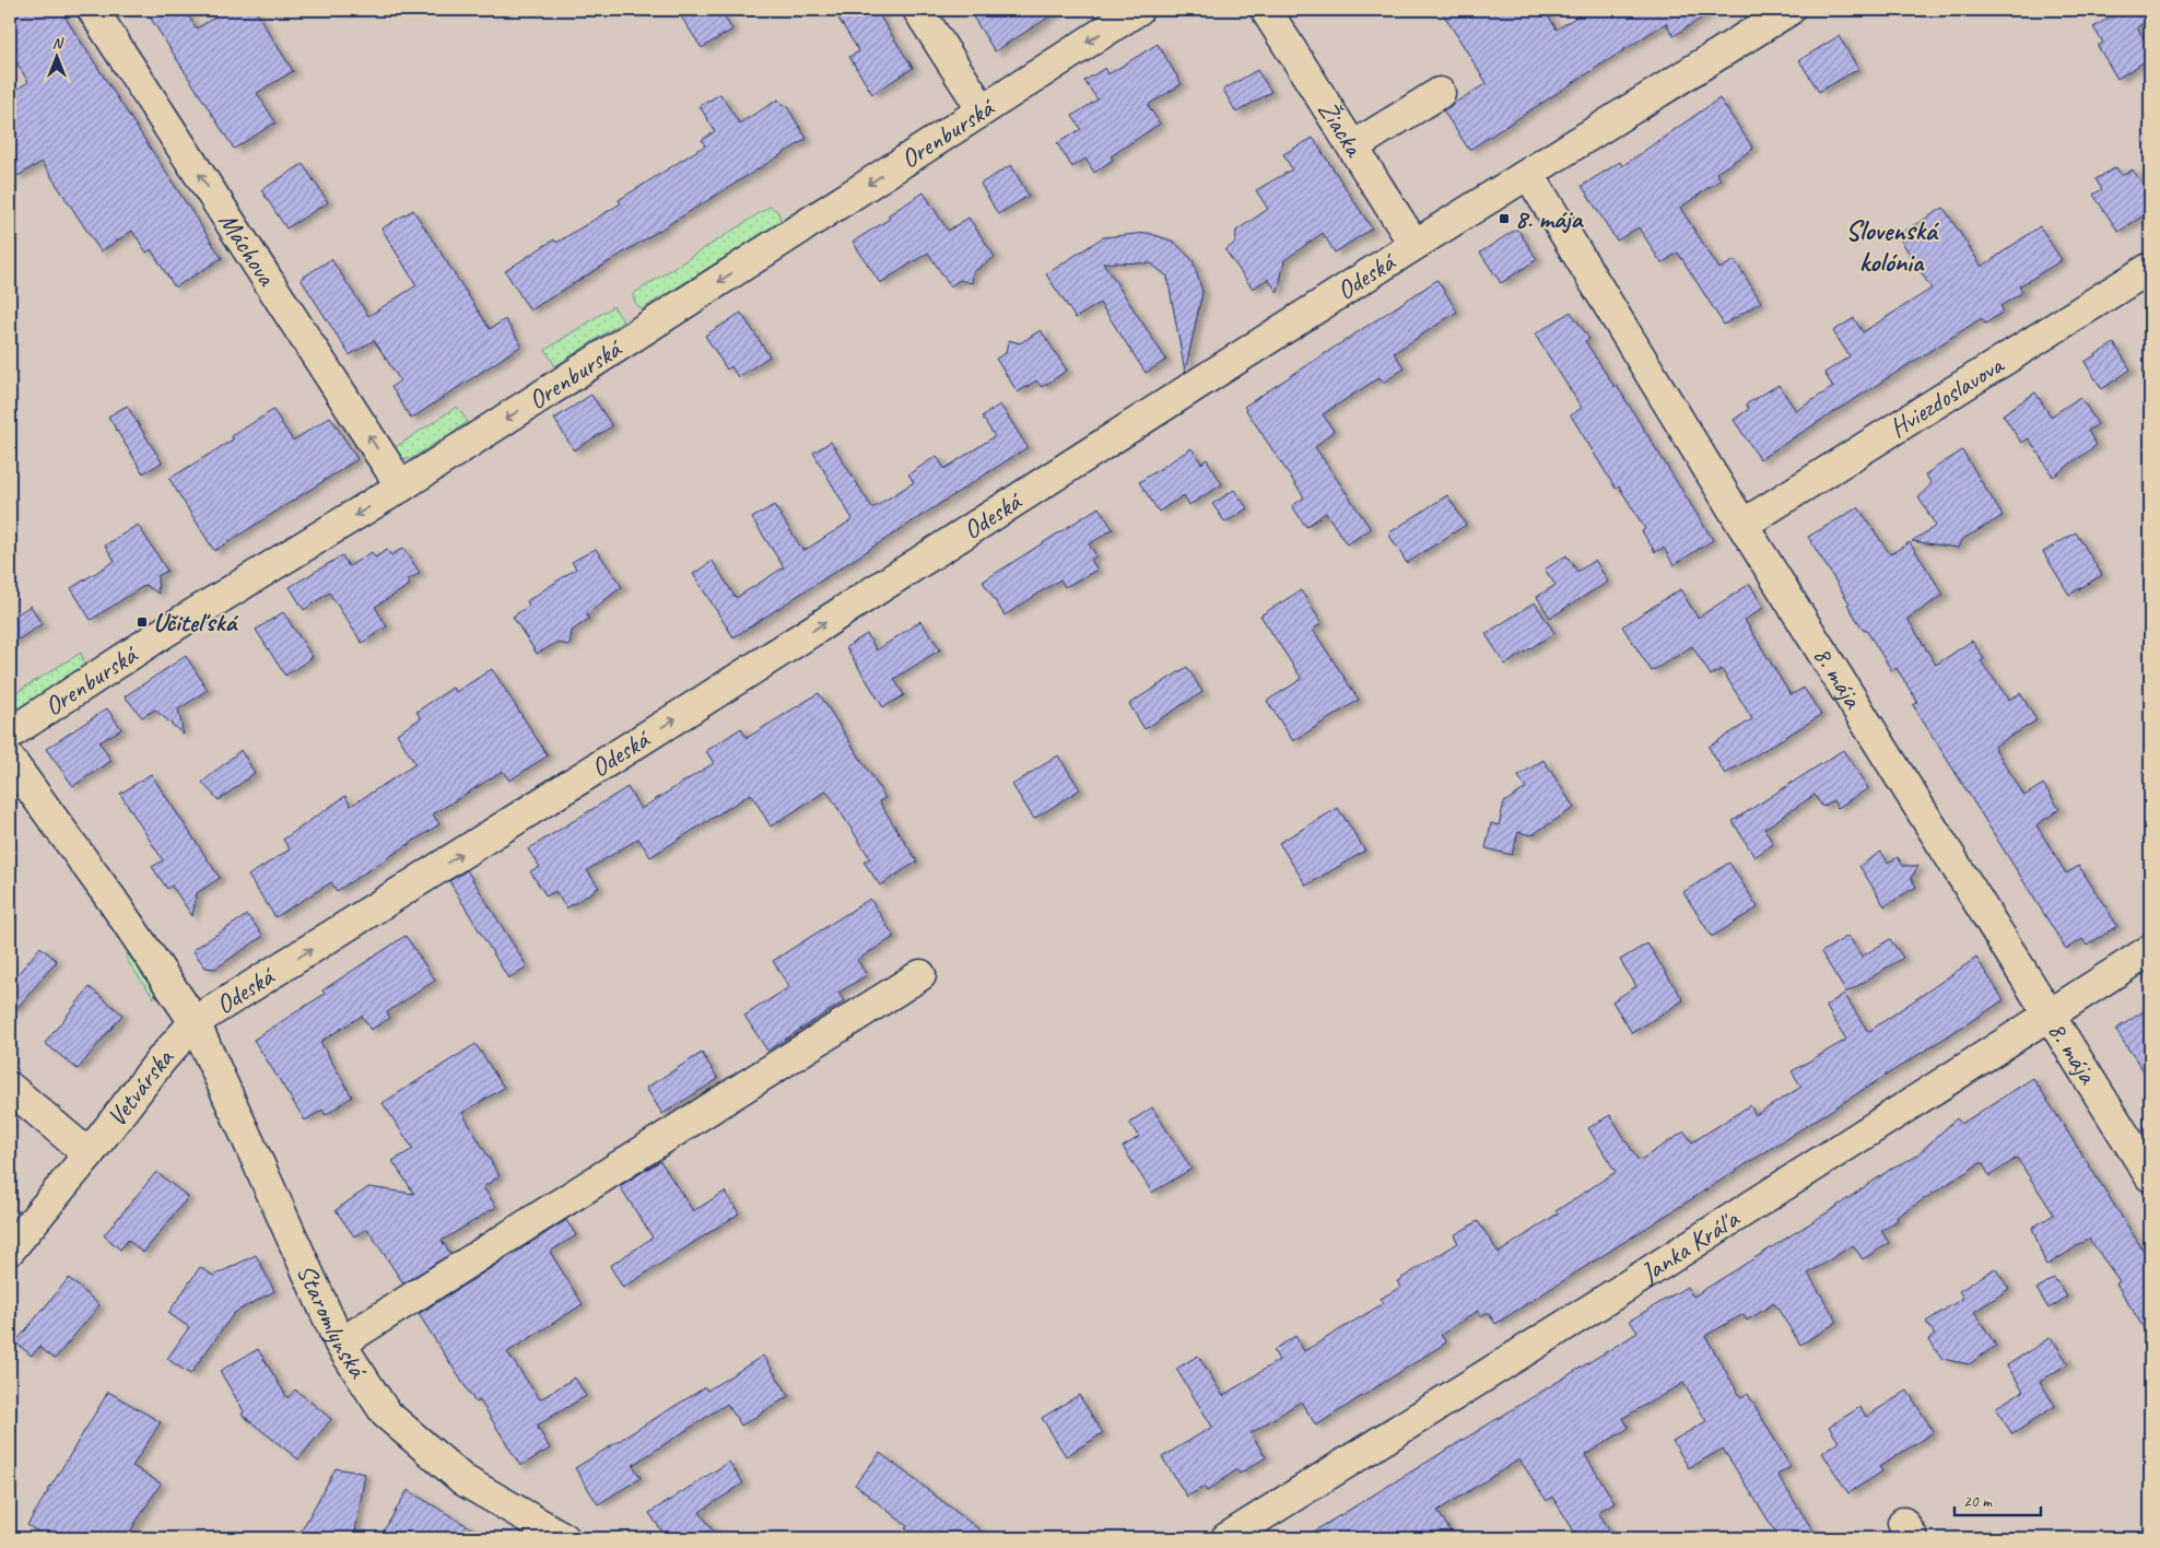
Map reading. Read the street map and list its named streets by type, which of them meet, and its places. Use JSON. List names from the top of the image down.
{
  "streets": {
    "street": [
      "Žiacka",
      "Orenburská",
      "Máchova",
      "Odeská",
      "Hviezdoslavova",
      "8. mája",
      "Vetvárska",
      "Janka Kráľa",
      "Staromlynská"
    ]
  },
  "crossings": [
    ["Žiacka", "Odeská"],
    ["Orenburská", "Máchova"],
    ["Odeská", "8. mája"],
    ["Odeská", "Vetvárska"],
    ["Odeská", "Staromlynská"],
    ["Hviezdoslavova", "8. mája"],
    ["8. mája", "Janka Kráľa"],
    ["Vetvárska", "Staromlynská"]
  ],
  "one_way": ["Orenburská", "Máchova", "Odeská"],
  "districts": ["Slovenská kolónia"],
  "places": {
    "transit": ["8. mája", "Učiteľská"]
  },
  "scale_bar": "20 m",
  "north": "top"
}
